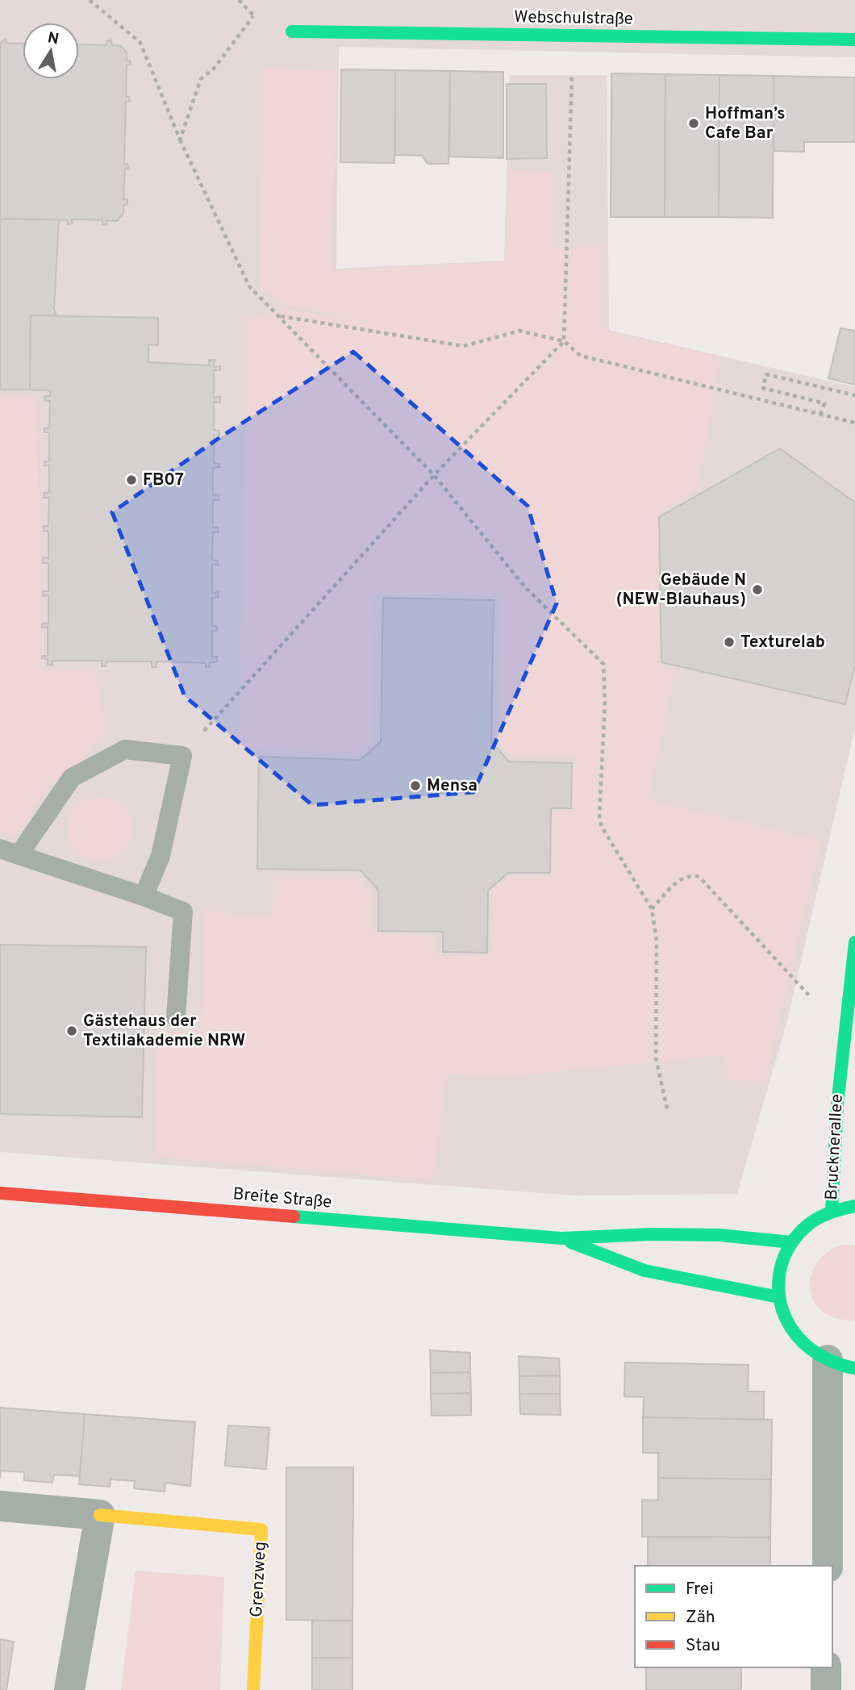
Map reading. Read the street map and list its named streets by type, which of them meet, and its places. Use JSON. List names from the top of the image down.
{
  "streets": {
    "street": [
      "Webschulstraße",
      "Brucknerallee",
      "Breite Straße",
      "Grenzweg"
    ]
  },
  "places": [
    "Hoffman’s Cafe Bar",
    "FB07",
    "Gebäude N (NEW-Blauhaus)",
    "Texturelab",
    "Mensa",
    "Gästehaus der Textilakademie NRW"
  ],
  "legend": ["Frei", "Zäh", "Stau"],
  "north": "top"
}
